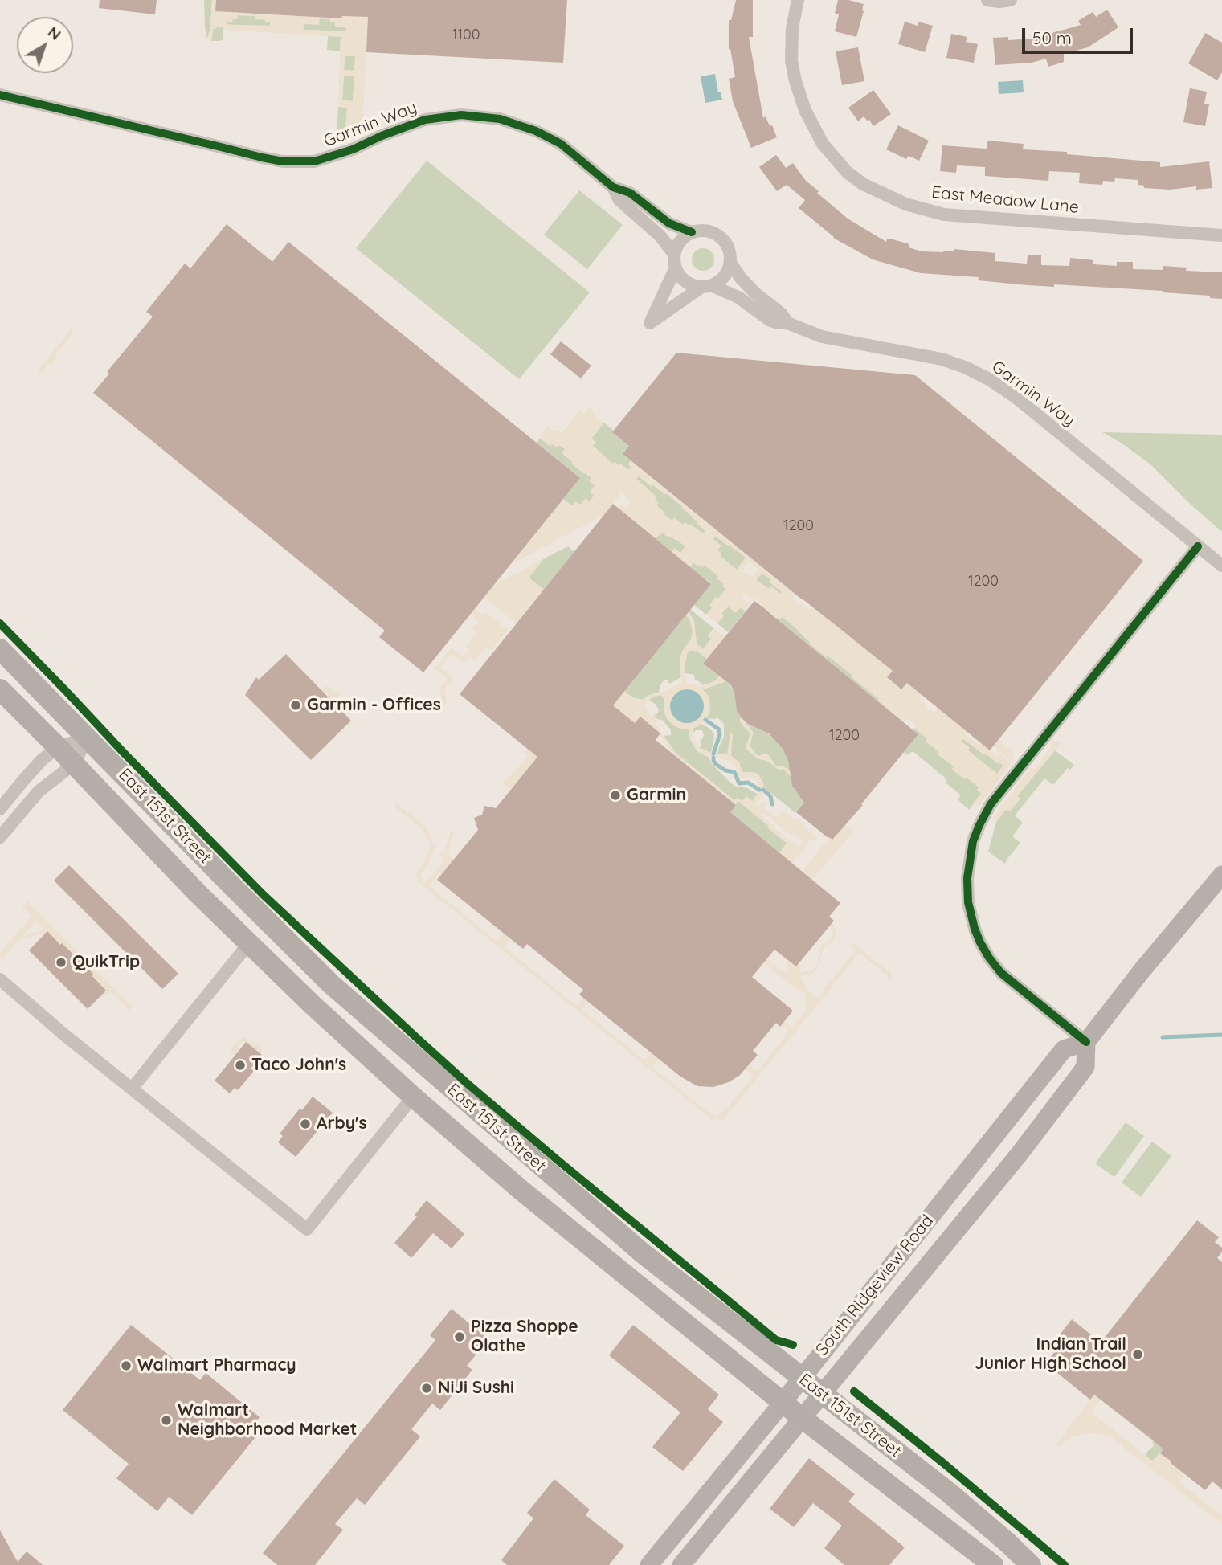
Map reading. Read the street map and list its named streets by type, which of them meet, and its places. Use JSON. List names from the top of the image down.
{
  "streets": {
    "main road": ["East 151st Street", "South Ridgeview Road"],
    "street": ["Garmin Way", "East Meadow Lane"]
  },
  "crossings": [
    ["East 151st Street", "South Ridgeview Road"]
  ],
  "places": [
    "Garmin - Offices",
    "Garmin",
    "QuikTrip",
    "Taco John's",
    "Arby's",
    "Pizza Shoppe Olathe",
    "Indian Trail Junior High School",
    "Walmart Pharmacy",
    "NiJi Sushi",
    "Walmart Neighborhood Market"
  ],
  "house_numbers": [
    "1100",
    "1200",
    "1200",
    "1200"
  ],
  "scale_bar": "50 m",
  "north": "top right"
}
